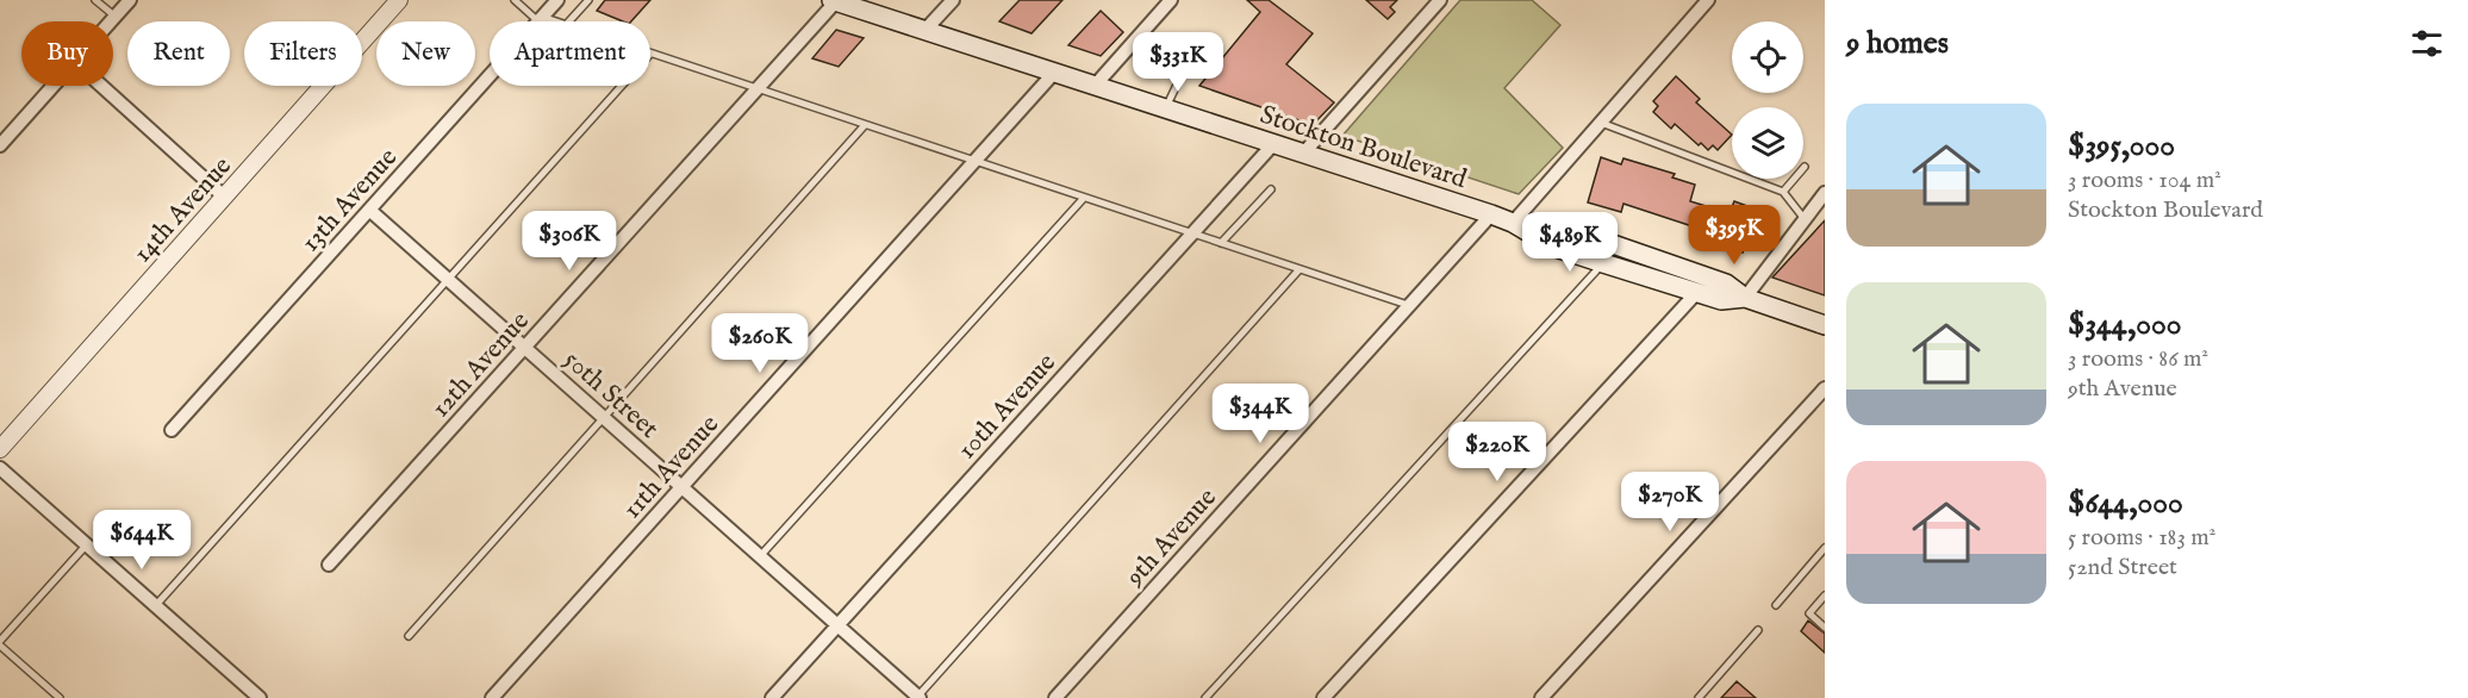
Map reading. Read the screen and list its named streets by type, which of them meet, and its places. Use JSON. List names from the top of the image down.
{
  "streets": {
    "main road": ["Stockton Boulevard"],
    "street": [
      "13th Avenue",
      "14th Avenue",
      "12th Avenue",
      "50th Street",
      "10th Avenue",
      "11th Avenue",
      "9th Avenue"
    ]
  },
  "crossings": [
    ["Stockton Boulevard", "12th Avenue"],
    ["Stockton Boulevard", "10th Avenue"],
    ["Stockton Boulevard", "11th Avenue"],
    ["Stockton Boulevard", "9th Avenue"],
    ["13th Avenue", "50th Street"],
    ["12th Avenue", "50th Street"],
    ["50th Street", "10th Avenue"],
    ["50th Street", "11th Avenue"]
  ],
  "page": {
    "heading": "9 homes",
    "chip": [
      "Buy",
      "Rent",
      "Filters",
      "New",
      "Apartment"
    ],
    "price": [
      "$331K",
      "$395K",
      "$306K",
      "$489K",
      "$260K",
      "$344K",
      "$220K",
      "$270K",
      "$644K"
    ],
    "list": [
      {
        "name": "$395,000",
        "note": "3 rooms · 104 m² · Stockton Boulevard"
      },
      {
        "name": "$344,000",
        "note": "3 rooms · 86 m² · 9th Avenue"
      },
      {
        "name": "$644,000",
        "note": "5 rooms · 183 m² · 52nd Street"
      }
    ]
  }
}
